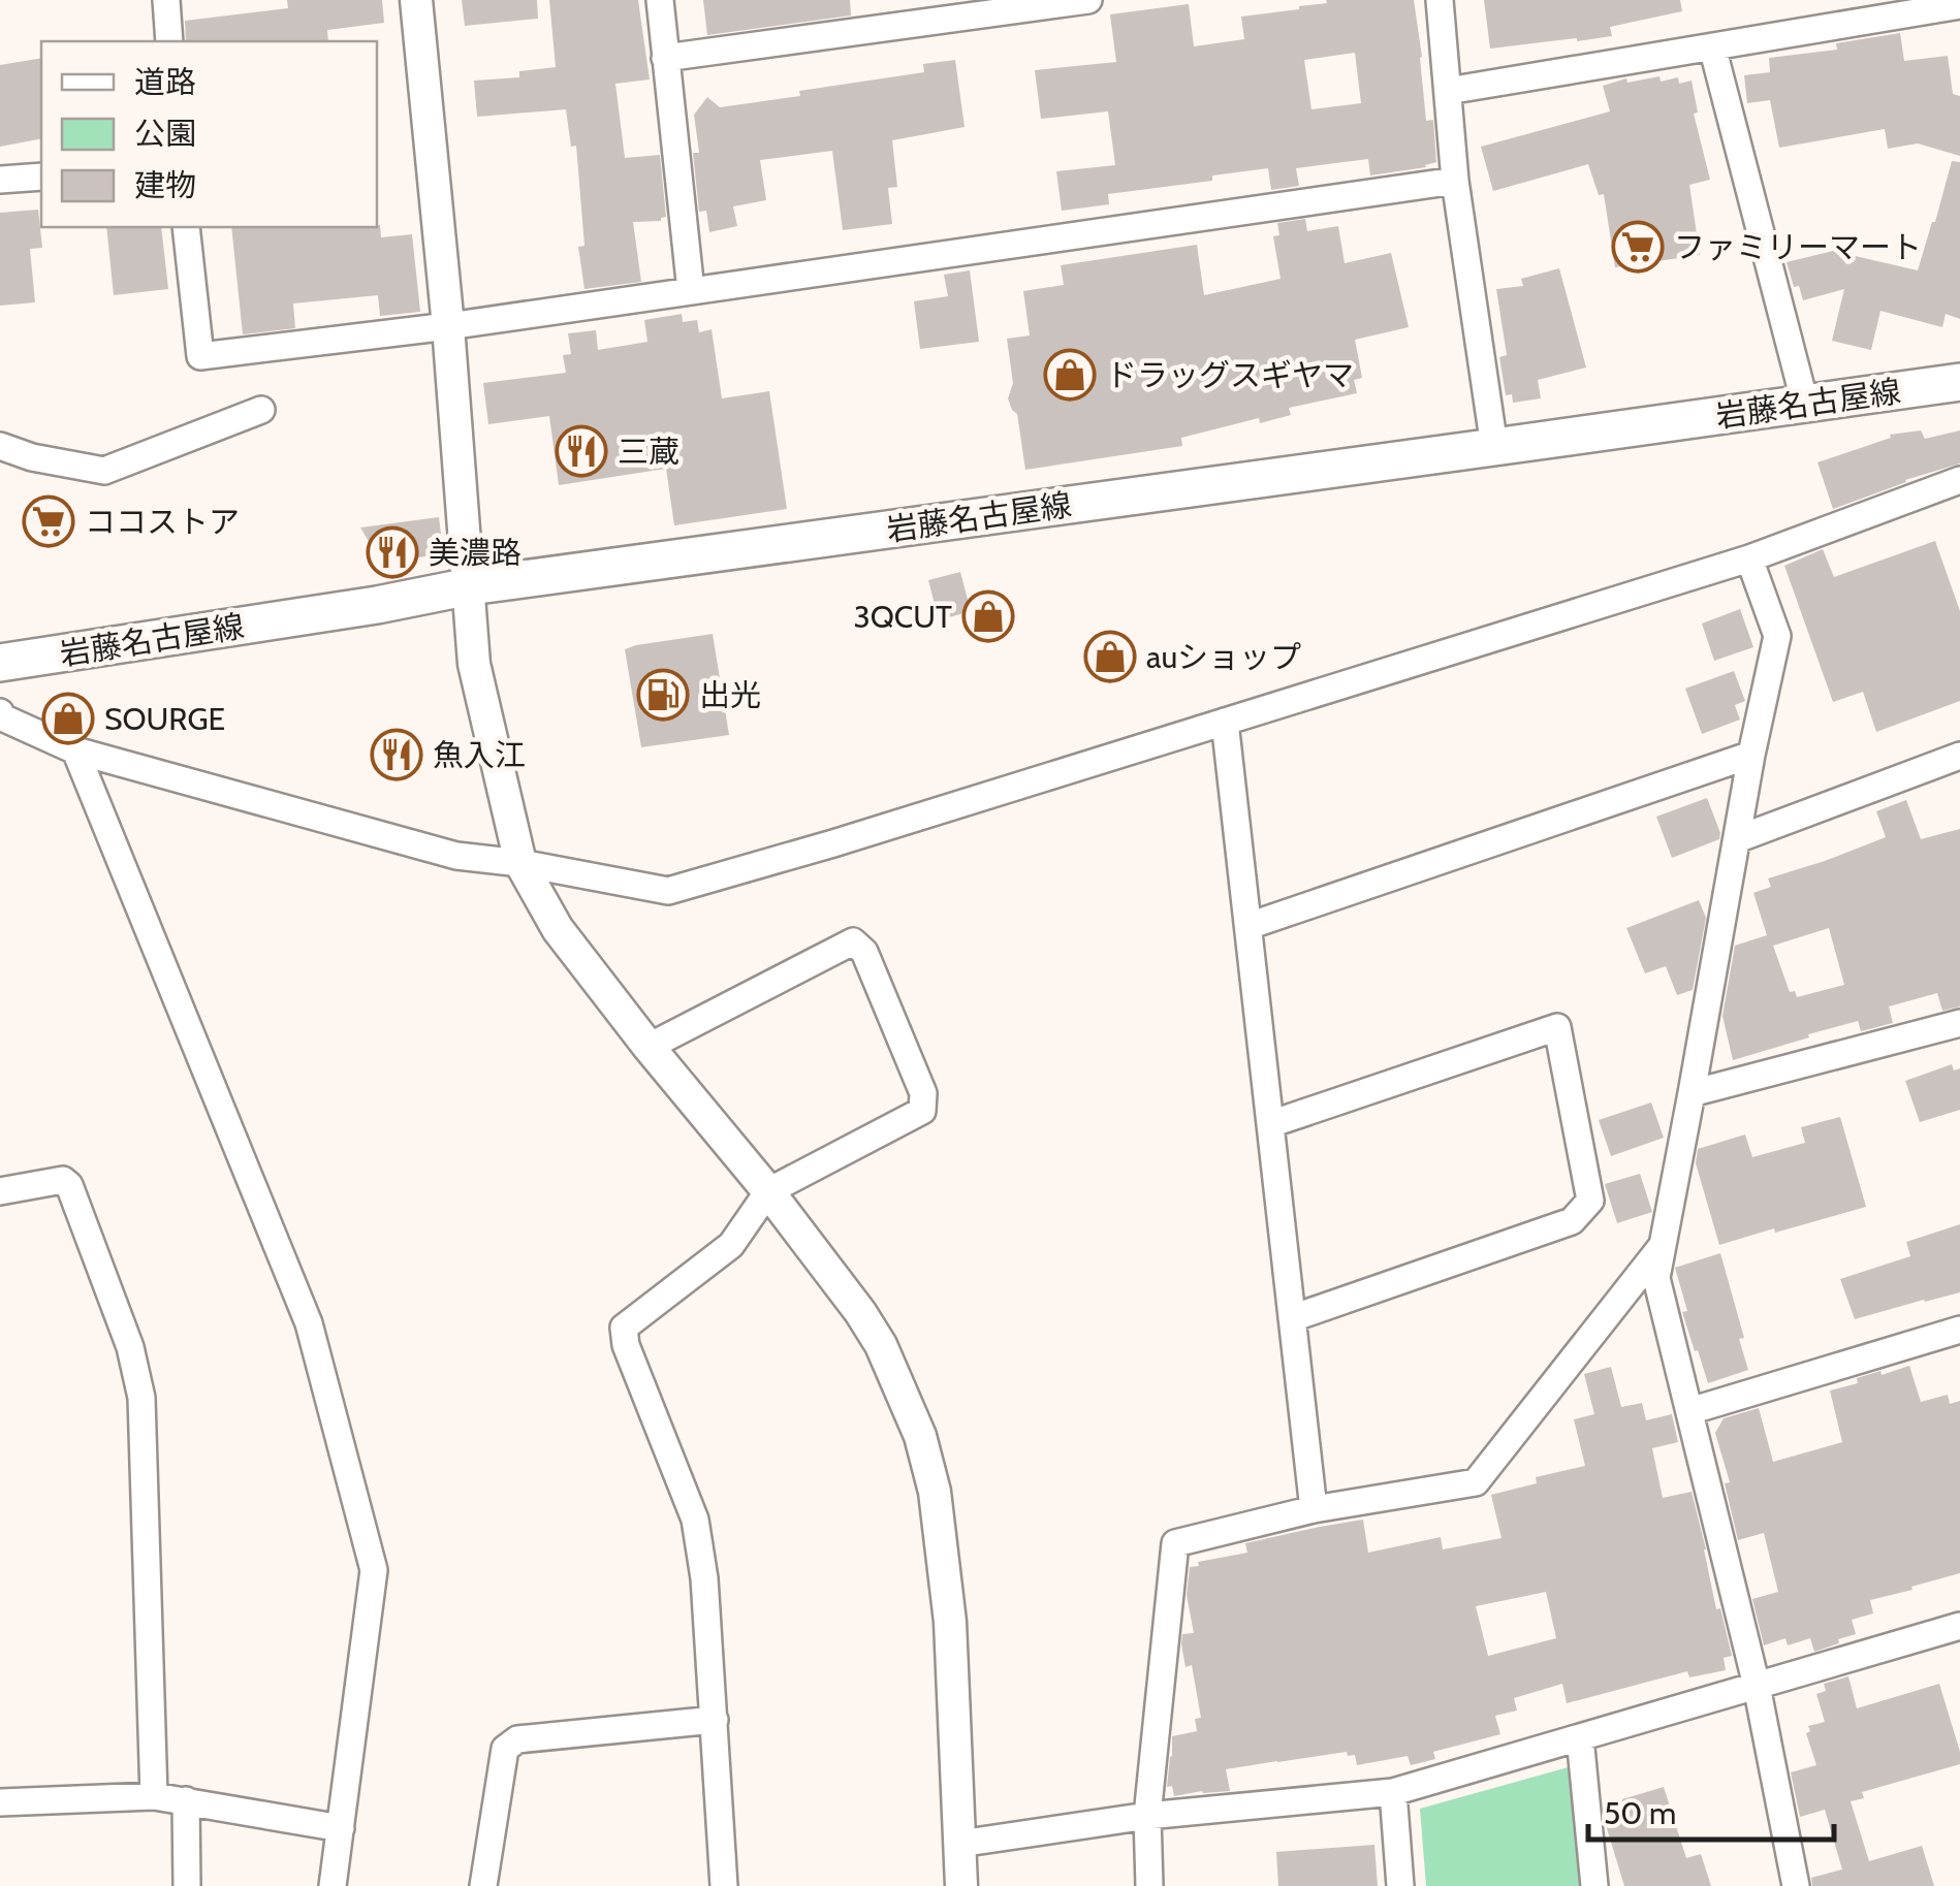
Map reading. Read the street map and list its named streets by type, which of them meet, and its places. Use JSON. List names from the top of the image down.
{
  "streets": {
    "main road": ["岩藤名古屋線"]
  },
  "places": {
    "supermarket": ["ファミリーマート", "ココストア"],
    "shop": [
      "ドラッグスギヤマ",
      "3QCUT",
      "auショップ",
      "SOURGE"
    ],
    "restaurant": ["三蔵", "美濃路", "魚入江"],
    "fuel station": ["出光"]
  },
  "legend": ["道路", "公園", "建物"],
  "scale_bar": "50 m"
}
